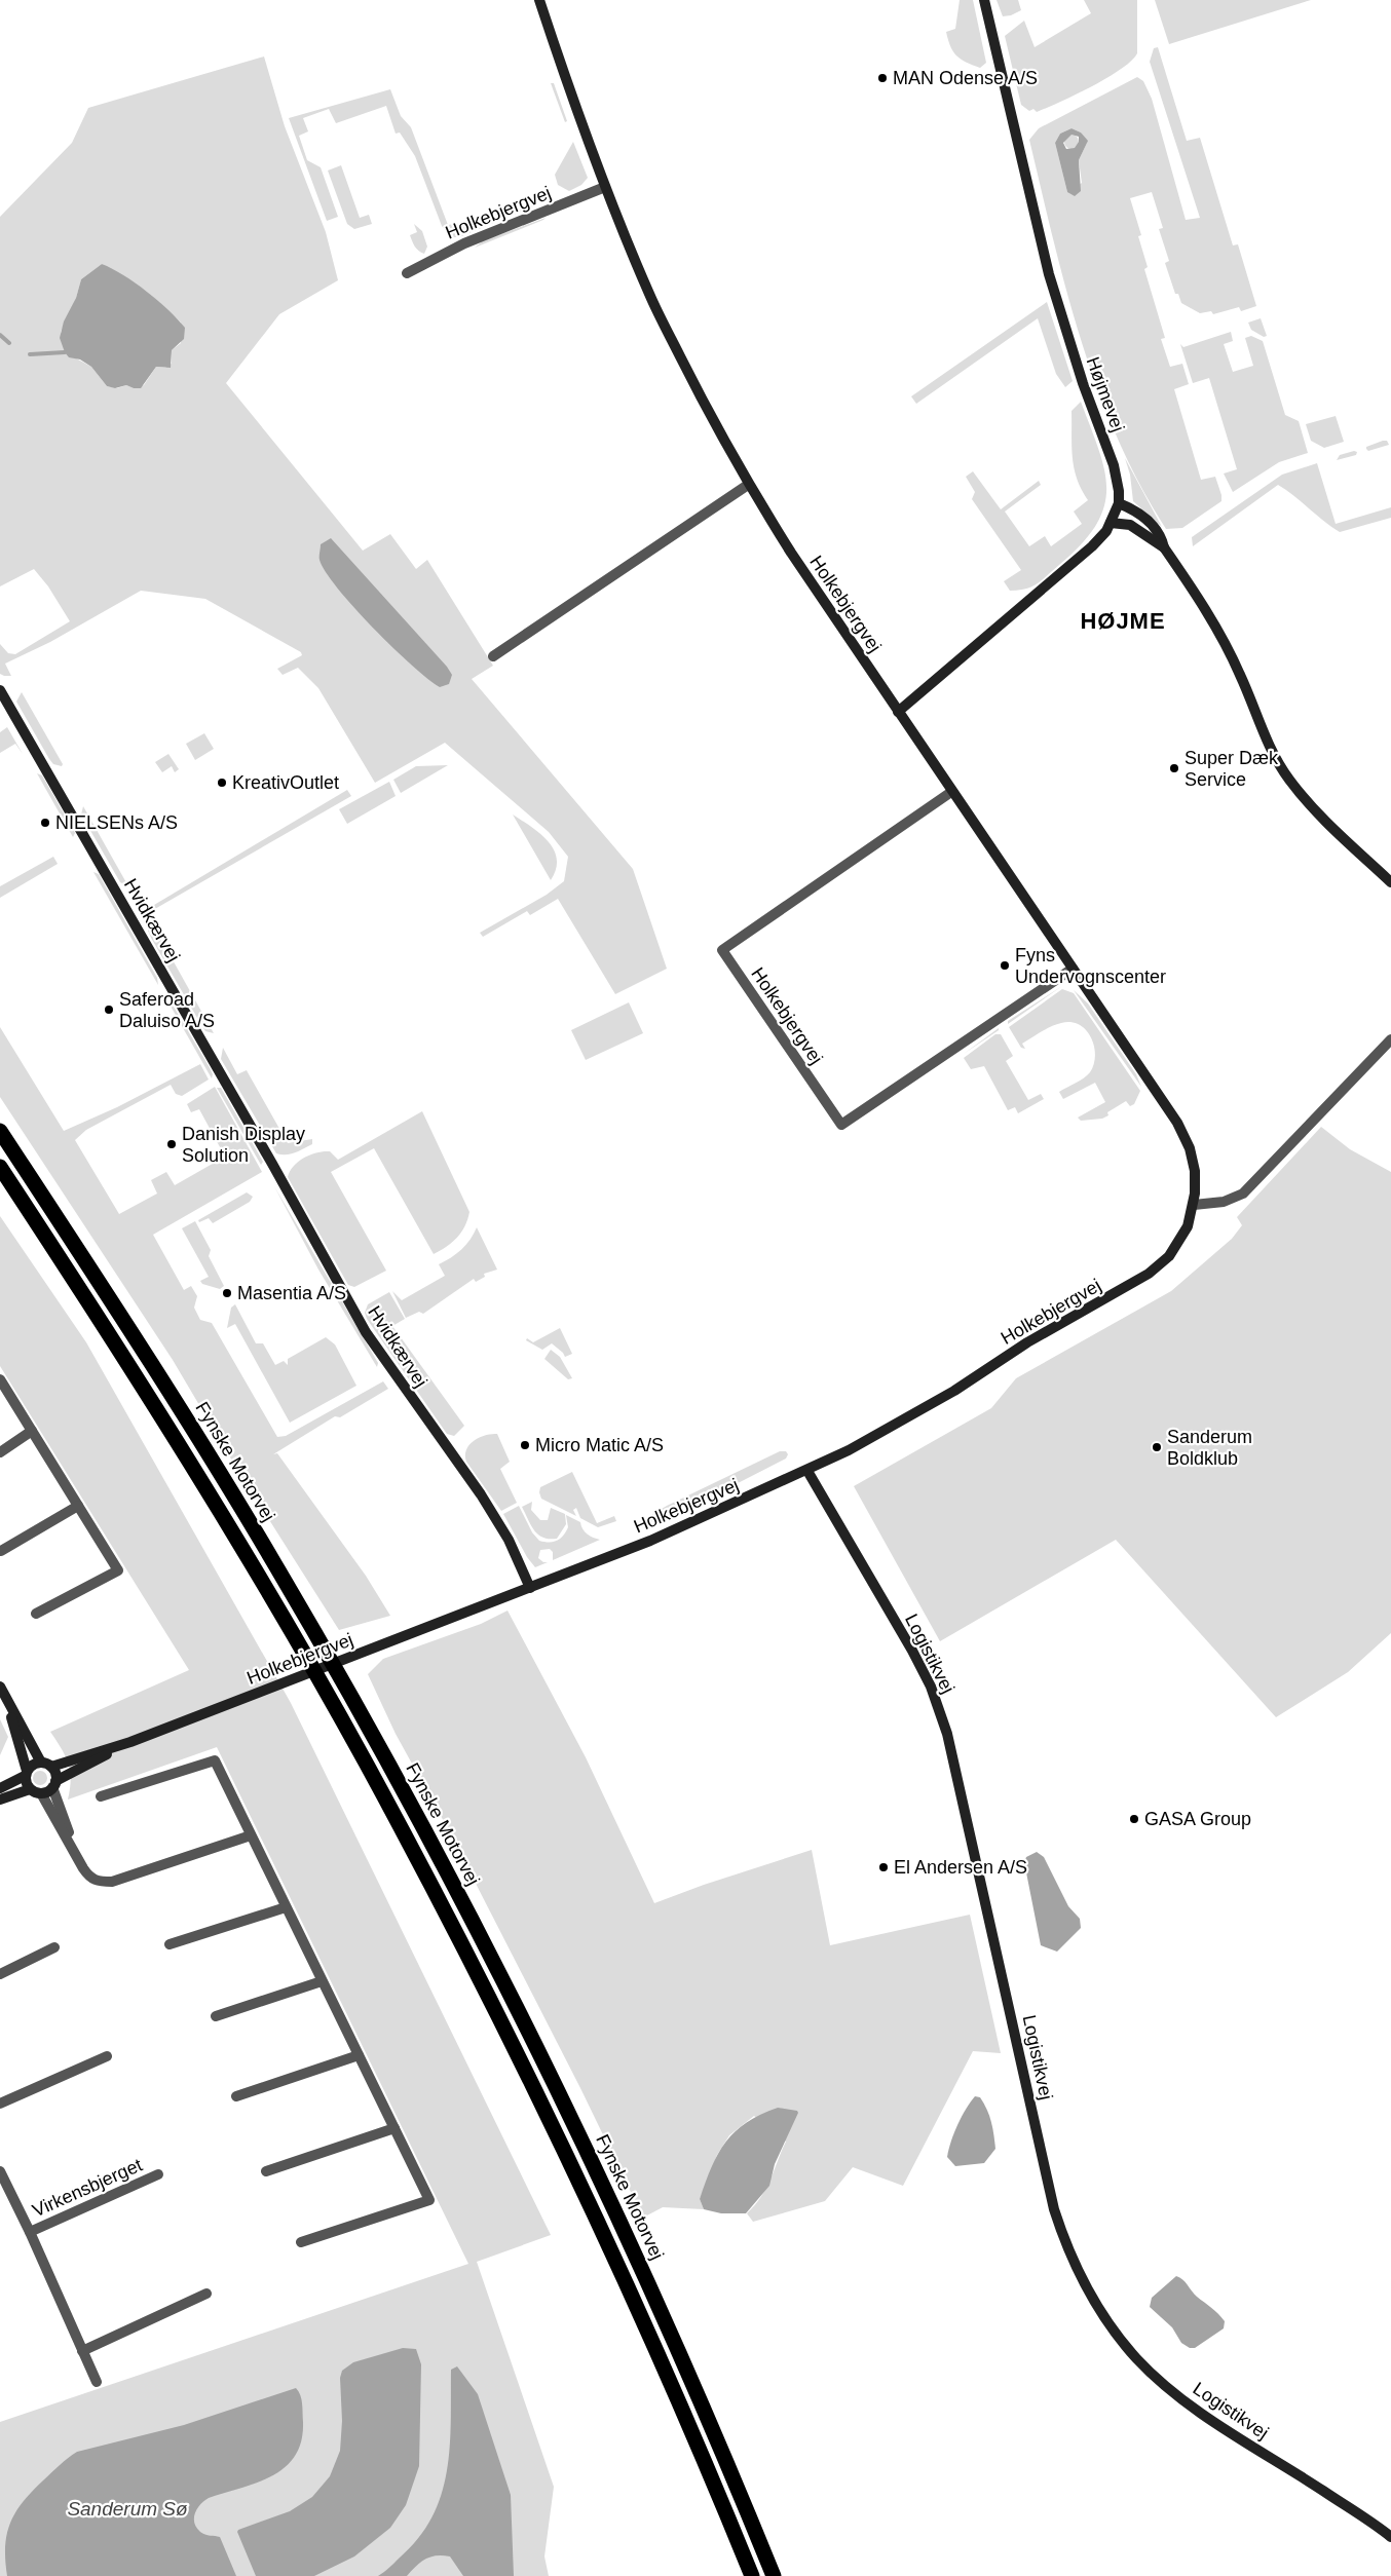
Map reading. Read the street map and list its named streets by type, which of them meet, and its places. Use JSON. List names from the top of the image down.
{
  "streets": {
    "highway": ["Fynske Motorvej"],
    "street": [
      "Holkebjergvej",
      "Højmevej",
      "Hvidkærvej",
      "Logistikvej",
      "Virkensbjerget"
    ]
  },
  "crossings": [
    ["Holkebjergvej", "Højmevej"],
    ["Holkebjergvej", "Hvidkærvej"],
    ["Holkebjergvej", "Logistikvej"]
  ],
  "districts": ["HØJME"],
  "water": ["Sanderum Sø"],
  "places": [
    "MAN Odense A/S",
    "Super Dæk Service",
    "KreativOutlet",
    "NIELSENs A/S",
    "Fyns Undervognscenter",
    "Saferoad Daluiso A/S",
    "Danish Display Solution",
    "Masentia A/S",
    "Micro Matic A/S",
    "Sanderum Boldklub",
    "GASA Group",
    "El Andersen A/S"
  ]
}
